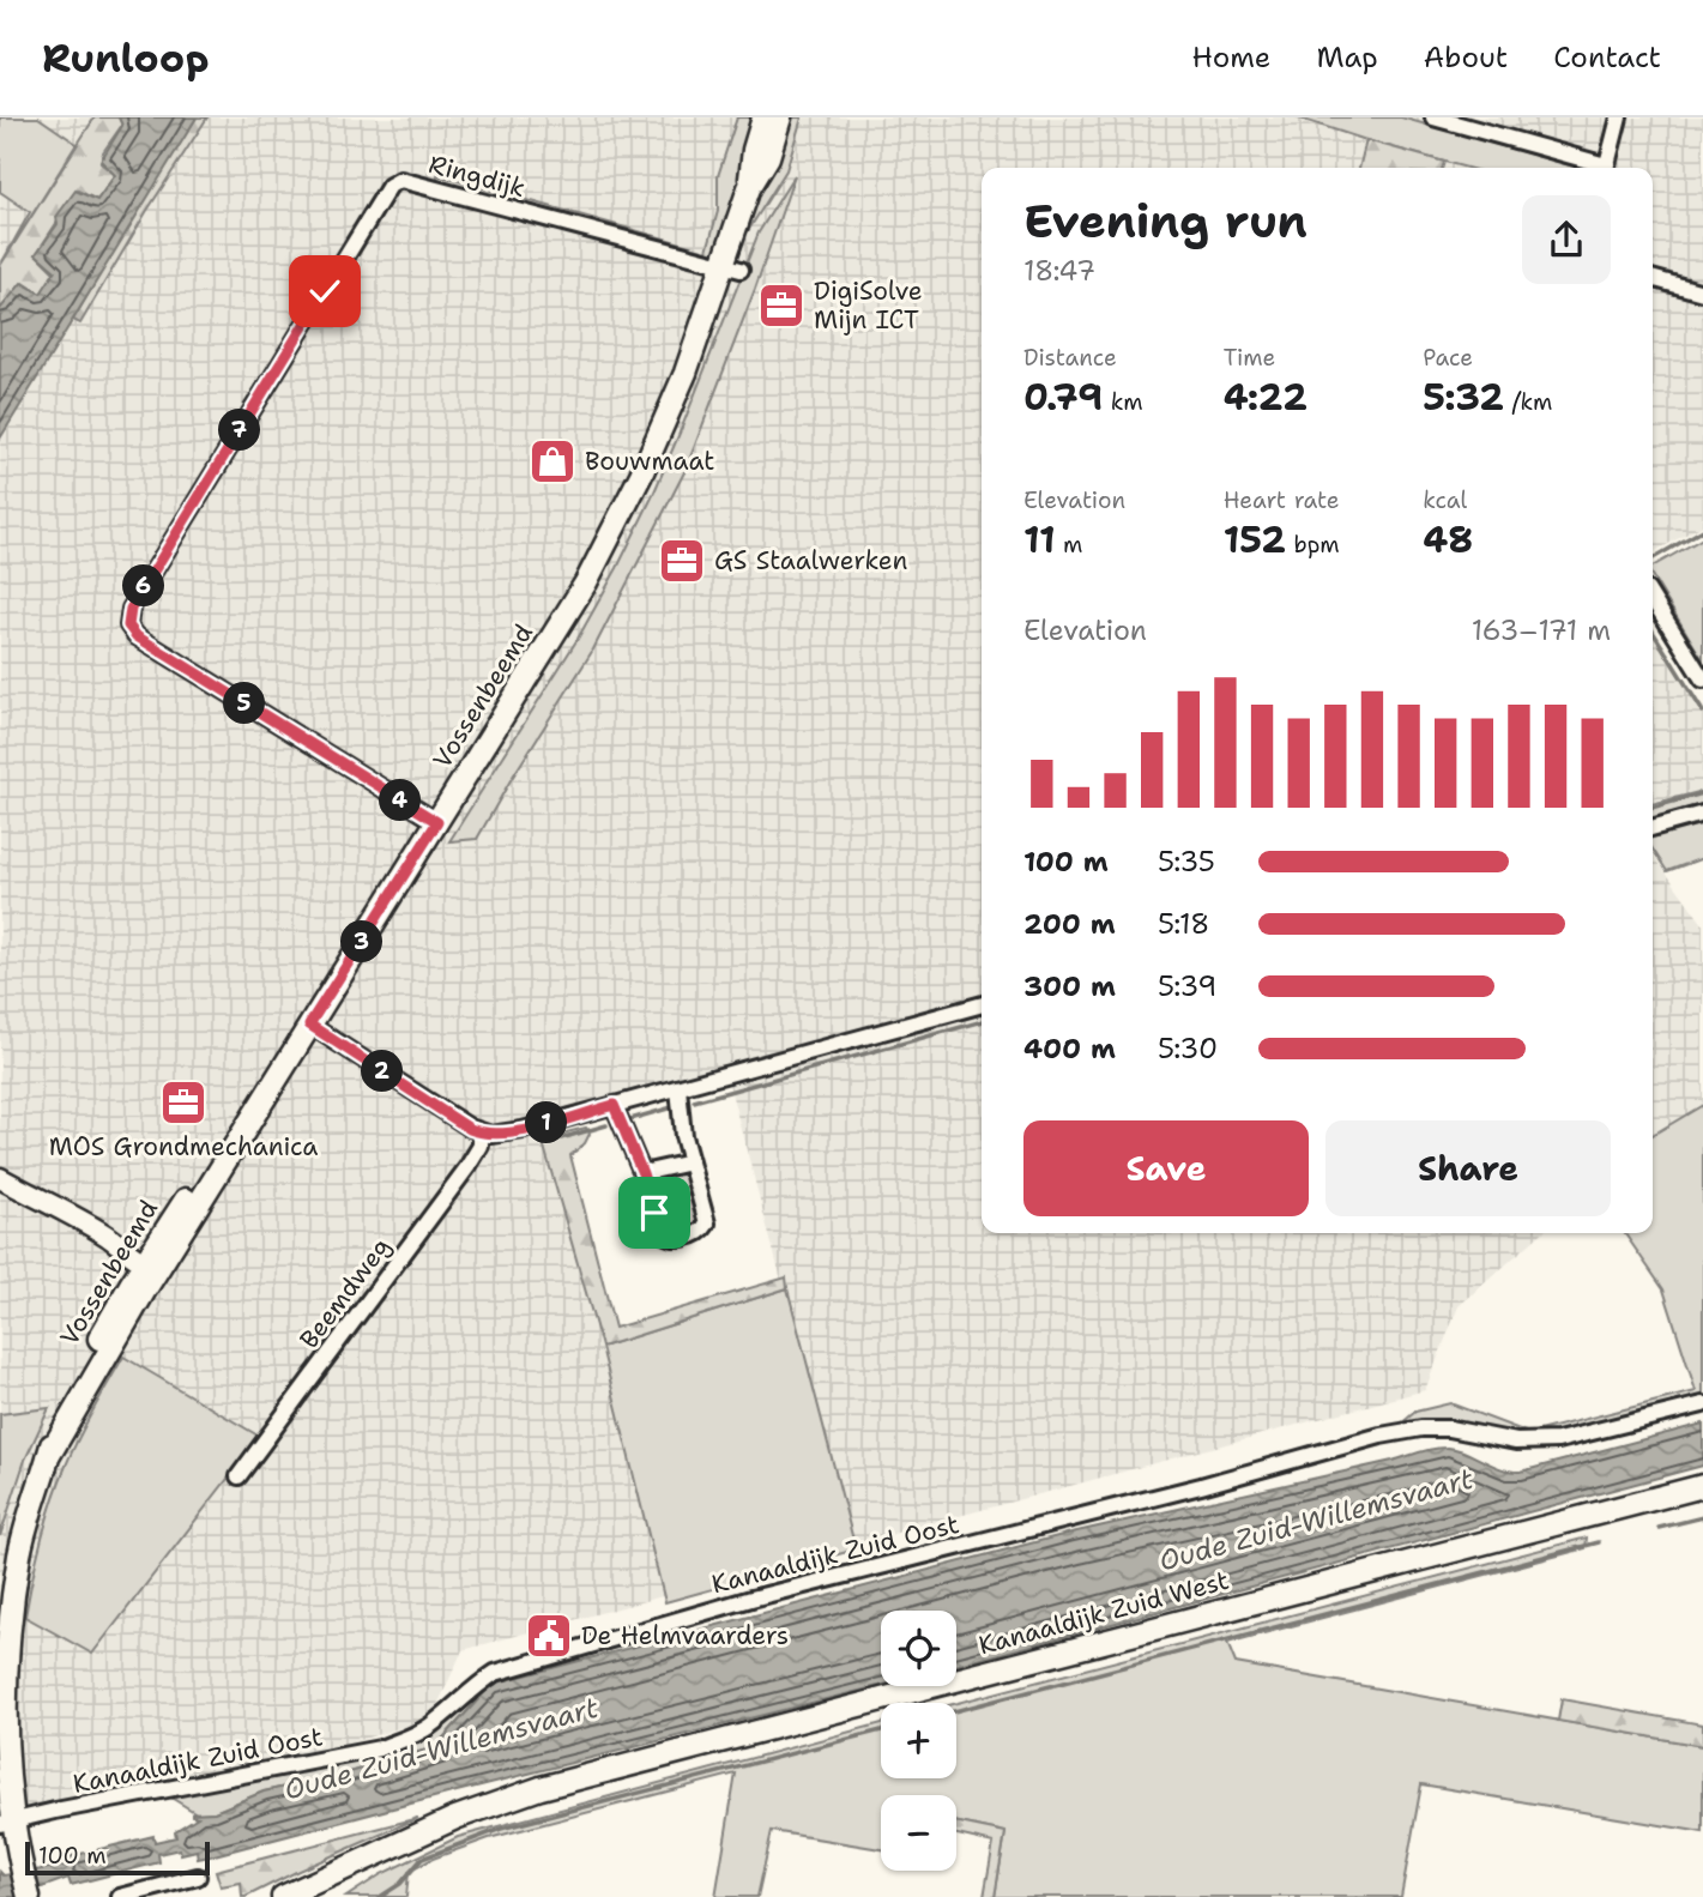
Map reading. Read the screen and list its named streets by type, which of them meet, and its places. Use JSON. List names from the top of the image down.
{
  "streets": {
    "main road": ["Vossenbeemd", "Kanaaldijk Zuid West"],
    "street": ["Ringdijk", "Beemdweg", "Kanaaldijk Zuid Oost"]
  },
  "crossings": [
    ["Ringdijk", "Vossenbeemd"],
    ["Vossenbeemd", "Kanaaldijk Zuid Oost"]
  ],
  "water": ["Oude Zuid-Willemsvaart"],
  "places": {
    "office": ["DigiSolve Mijn ICT", "GS Staalwerken", "MOS Grondmechanica"],
    "shop": ["Bouwmaat"],
    "public building": ["De Helmvaarders"]
  },
  "scale_bar": "100 m",
  "page": {
    "header": "Runloop",
    "nav": [
      "Home",
      "Map",
      "About",
      "Contact"
    ],
    "heading": ["Evening run", "18:47"],
    "stats": [
      ["Distance", "0.79 km"],
      ["Time", "4:22"],
      ["Pace", "5:32 /km"],
      ["Elevation", "11 m"],
      ["Heart rate", "152 bpm"],
      ["kcal", "48"]
    ],
    "pins": [
      "7",
      "6",
      "5",
      "4",
      "3",
      "2",
      "1"
    ],
    "chart": ["Elevation", "163–171 m"],
    "list": [
      {
        "name": "100 m",
        "note": "5:35"
      },
      {
        "name": "200 m",
        "note": "5:18"
      },
      {
        "name": "300 m",
        "note": "5:39"
      },
      {
        "name": "400 m",
        "note": "5:30"
      }
    ],
    "buttons": ["Save", "Share"],
    "map_buttons": ["+", "−"],
    "scale": "100 m"
  }
}
